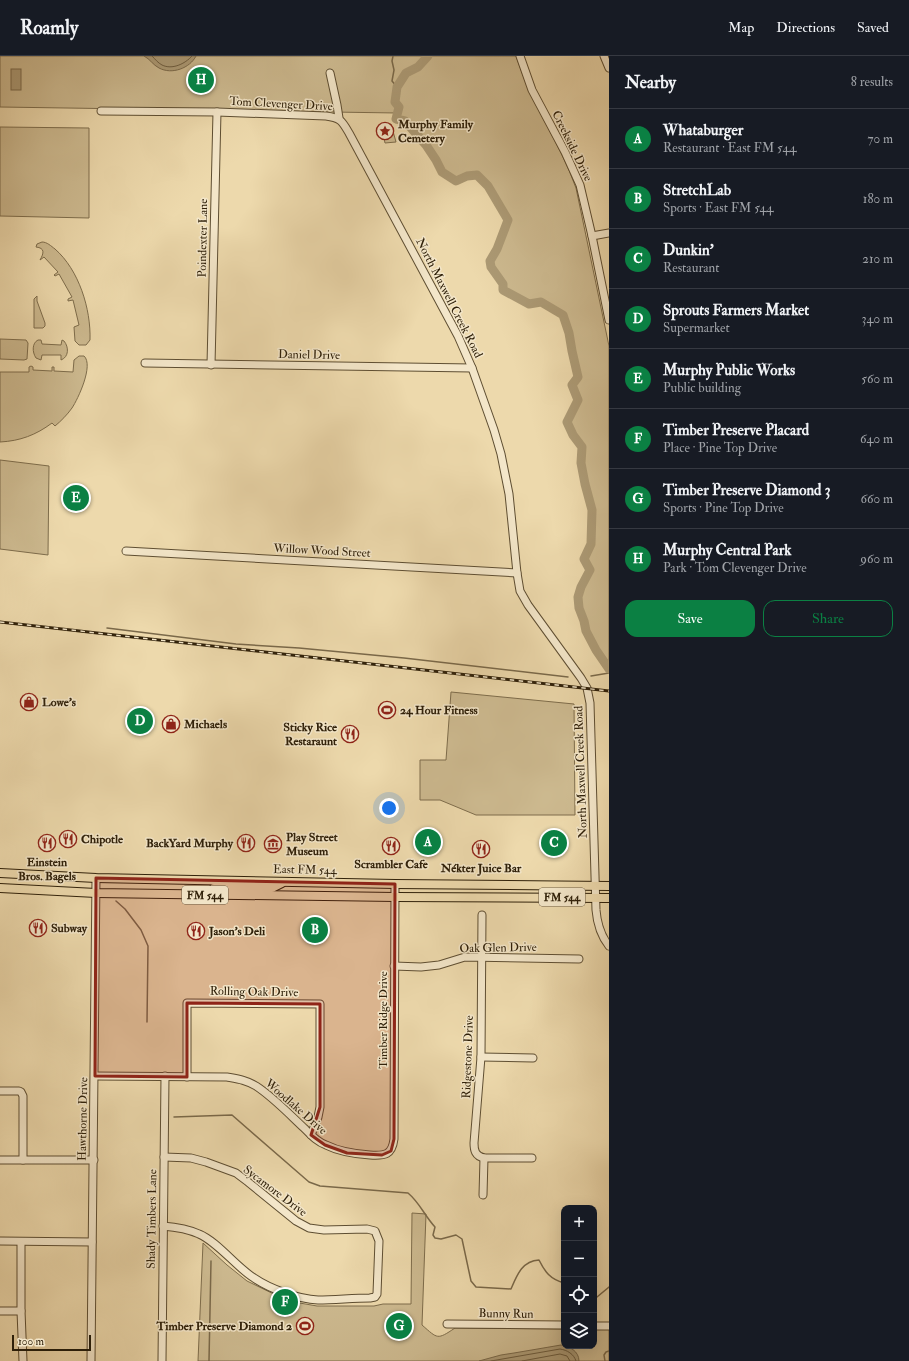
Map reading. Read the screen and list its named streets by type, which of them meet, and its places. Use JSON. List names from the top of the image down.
{
  "streets": {
    "main road": ["East FM 544", "FM 544"],
    "street": [
      "Tom Clevenger Drive",
      "Creekside Drive",
      "Poindexter Lane",
      "North Maxwell Creek Road",
      "Daniel Drive",
      "Willow Wood Street",
      "Oak Glen Drive",
      "Rolling Oak Drive",
      "Timber Ridge Drive",
      "Ridgestone Drive",
      "Woodlake Drive",
      "Hawthorne Drive",
      "Sycamore Drive",
      "Shady Timbers Lane",
      "Bunny Run"
    ]
  },
  "crossings": [
    ["Tom Clevenger Drive", "Poindexter Lane"],
    ["Tom Clevenger Drive", "North Maxwell Creek Road"],
    ["Poindexter Lane", "Daniel Drive"],
    ["North Maxwell Creek Road", "Daniel Drive"],
    ["North Maxwell Creek Road", "Willow Wood Street"],
    ["North Maxwell Creek Road", "East FM 544"],
    ["North Maxwell Creek Road", "FM 544"],
    ["East FM 544", "Timber Ridge Drive"],
    ["East FM 544", "Hawthorne Drive"],
    ["FM 544", "Timber Ridge Drive"],
    ["FM 544", "Hawthorne Drive"],
    ["Oak Glen Drive", "Timber Ridge Drive"],
    ["Oak Glen Drive", "Ridgestone Drive"],
    ["Rolling Oak Drive", "Woodlake Drive"],
    ["Timber Ridge Drive", "Woodlake Drive"],
    ["Woodlake Drive", "Hawthorne Drive"],
    ["Woodlake Drive", "Shady Timbers Lane"],
    ["Sycamore Drive", "Shady Timbers Lane"]
  ],
  "places": {
    "place": ["Murphy Family Cemetery"],
    "shop": ["Lowe's", "Michaels"],
    "sports": ["24 Hour Fitness", "Timber Preserve Diamond 2"],
    "restaurant": [
      "Sticky Rice Restaraunt",
      "Chipotle",
      "Einstein Bros. Bagels",
      "BackYard Murphy",
      "Scrambler Cafe",
      "Nékter Juice Bar",
      "Subway",
      "Jason's Deli"
    ],
    "museum": ["Play Street Museum"]
  },
  "scale_bar": "100 m",
  "page": {
    "header": "Roamly",
    "nav": ["Map", "Directions", "Saved"],
    "heading": ["Nearby", "8 results"],
    "pins": [
      "H",
      "E",
      "D",
      "A",
      "C",
      "B",
      "F",
      "G"
    ],
    "list": [
      {
        "mark": "A",
        "name": "Whataburger",
        "note": "Restaurant · East FM 544",
        "value": "70 m"
      },
      {
        "mark": "B",
        "name": "StretchLab",
        "note": "Sports · East FM 544",
        "value": "180 m"
      },
      {
        "mark": "C",
        "name": "Dunkin'",
        "note": "Restaurant",
        "value": "210 m"
      },
      {
        "mark": "D",
        "name": "Sprouts Farmers Market",
        "note": "Supermarket",
        "value": "340 m"
      },
      {
        "mark": "E",
        "name": "Murphy Public Works",
        "note": "Public building",
        "value": "560 m"
      },
      {
        "mark": "F",
        "name": "Timber Preserve Placard",
        "note": "Place · Pine Top Drive",
        "value": "640 m"
      },
      {
        "mark": "G",
        "name": "Timber Preserve Diamond 3",
        "note": "Sports · Pine Top Drive",
        "value": "660 m"
      },
      {
        "mark": "H",
        "name": "Murphy Central Park",
        "note": "Park · Tom Clevenger Drive",
        "value": "960 m"
      }
    ],
    "buttons": ["Save", "Share"],
    "map_buttons": ["+", "−"],
    "scale": "100 m"
  }
}
